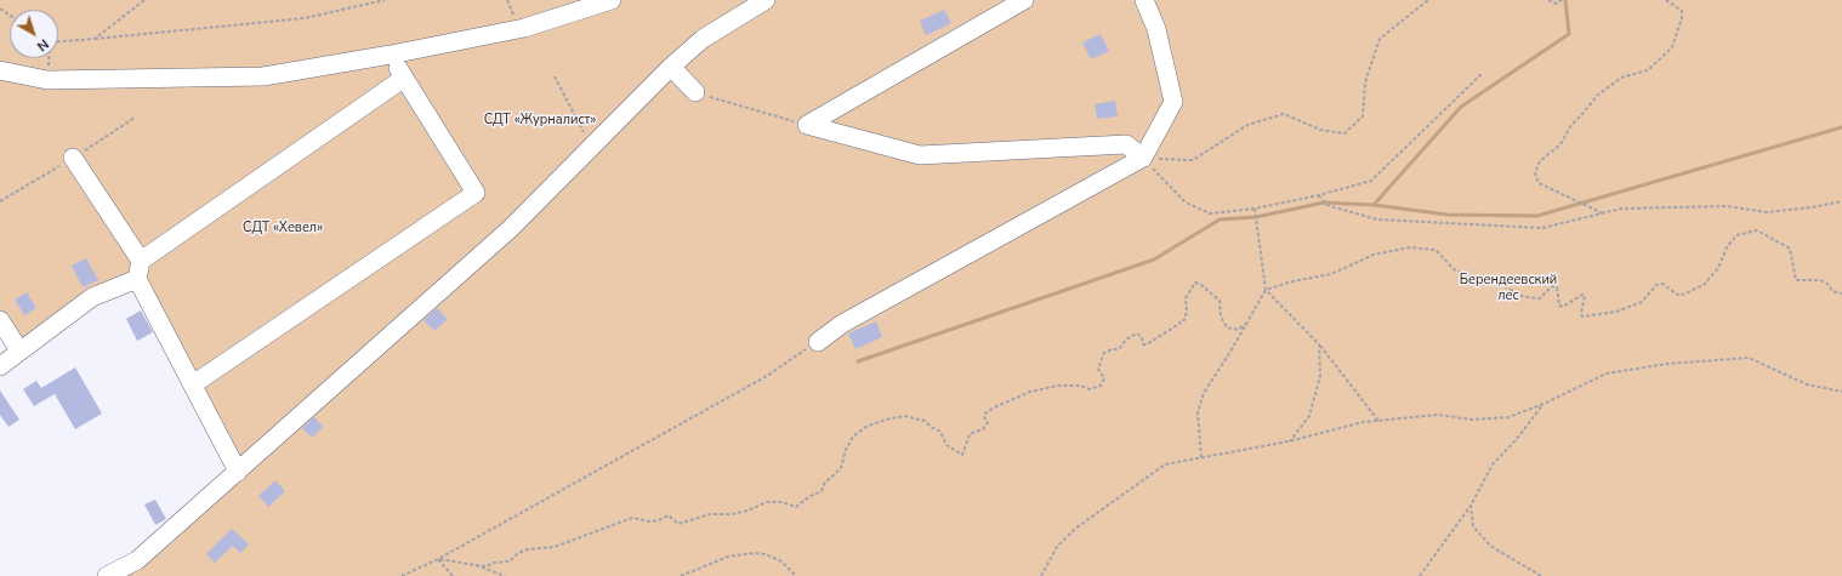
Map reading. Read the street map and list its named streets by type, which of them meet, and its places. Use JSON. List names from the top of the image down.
{
  "parks": ["СДТ «Журналист»", "СДТ «Хевел»", "Берендеевский лес"],
  "north": "bottom right"
}
